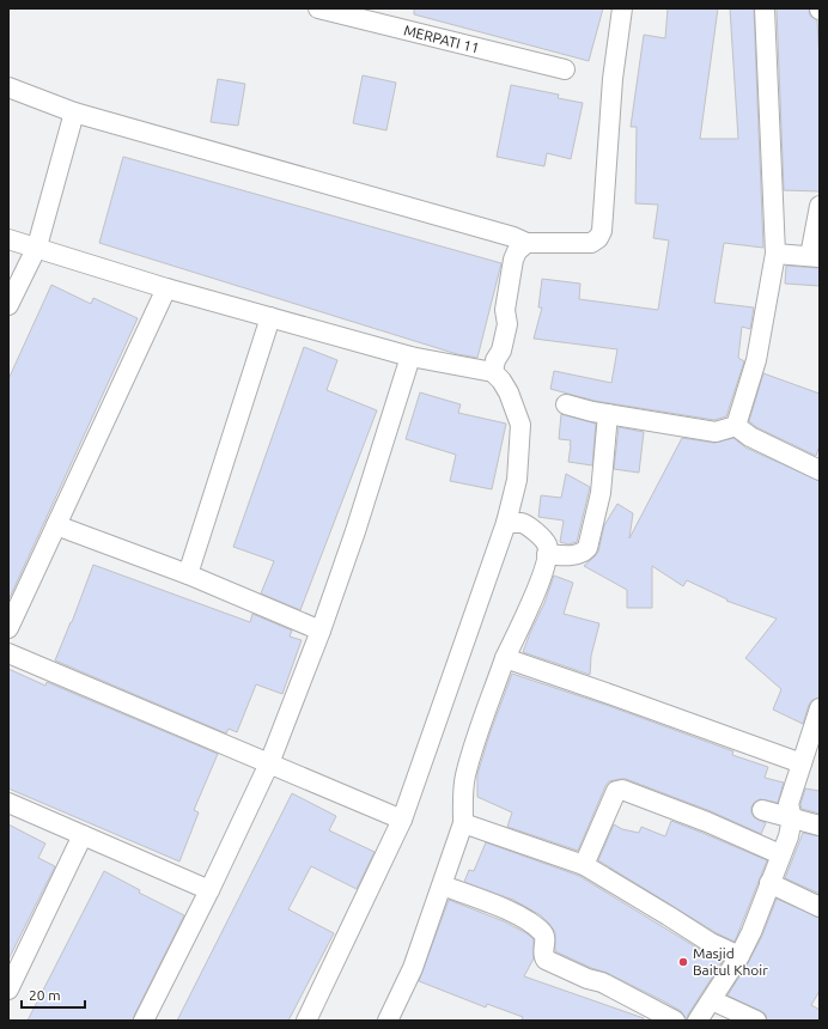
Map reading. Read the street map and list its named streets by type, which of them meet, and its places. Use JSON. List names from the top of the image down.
{
  "streets": {
    "street": ["MERPATI 11"]
  },
  "places": ["Masjid Baitul Khoir"],
  "scale_bar": "20 m"
}
